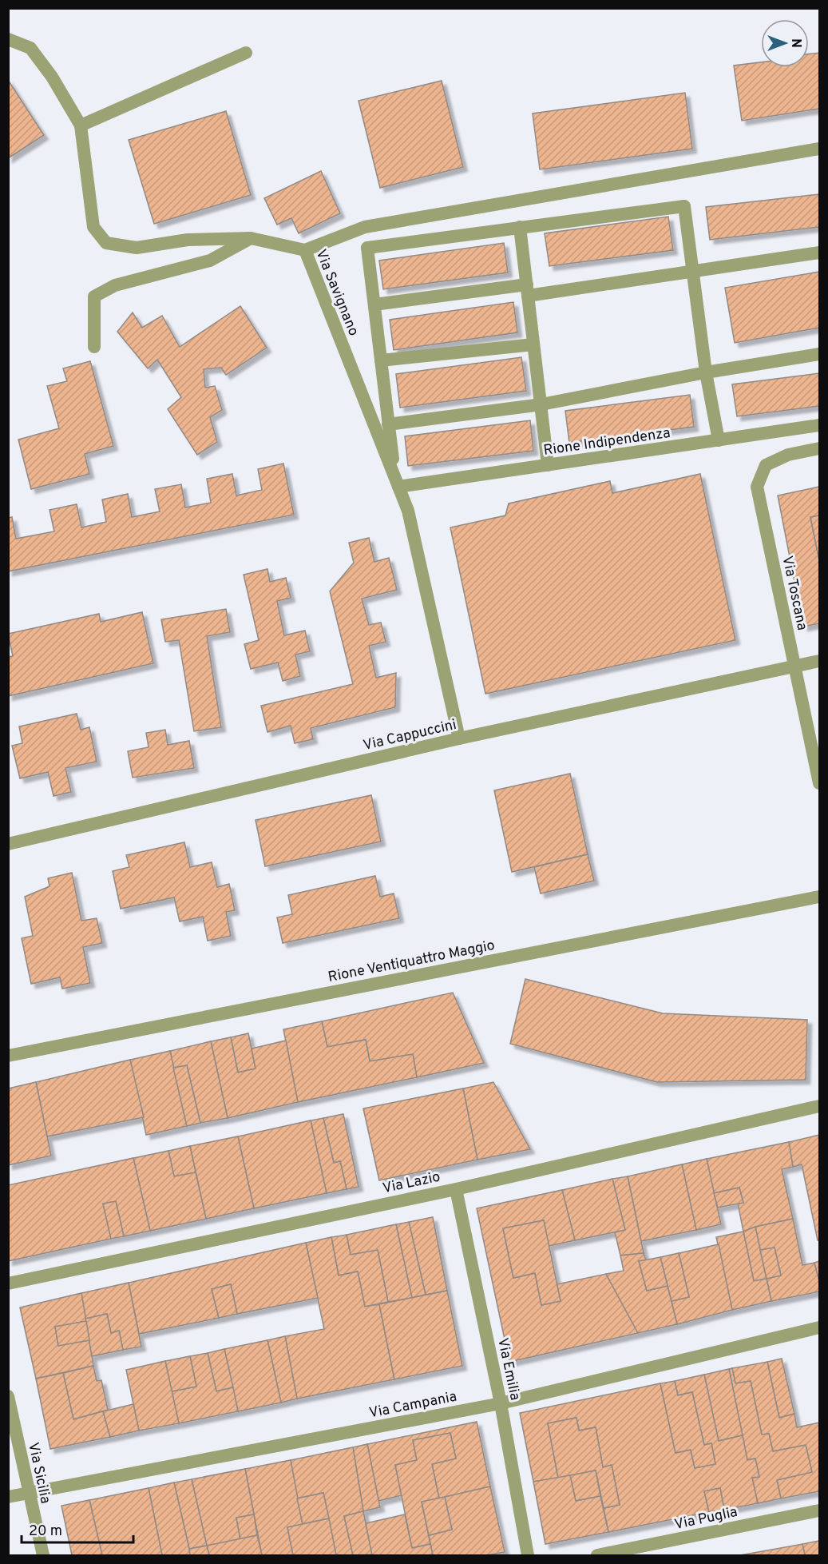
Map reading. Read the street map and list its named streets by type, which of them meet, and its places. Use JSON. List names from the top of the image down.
{
  "streets": {
    "street": [
      "Via Savignano",
      "Rione Indipendenza",
      "Via Toscana",
      "Via Cappuccini",
      "Rione Ventiquattro Maggio",
      "Via Lazio",
      "Via Emilia",
      "Via Campania",
      "Via Sicilia",
      "Via Puglia"
    ]
  },
  "crossings": [
    ["Via Savignano", "Rione Indipendenza"],
    ["Via Savignano", "Via Cappuccini"],
    ["Via Toscana", "Via Cappuccini"],
    ["Via Lazio", "Via Emilia"],
    ["Via Emilia", "Via Campania"],
    ["Via Campania", "Via Sicilia"]
  ],
  "scale_bar": "20 m",
  "north": "right"
}
